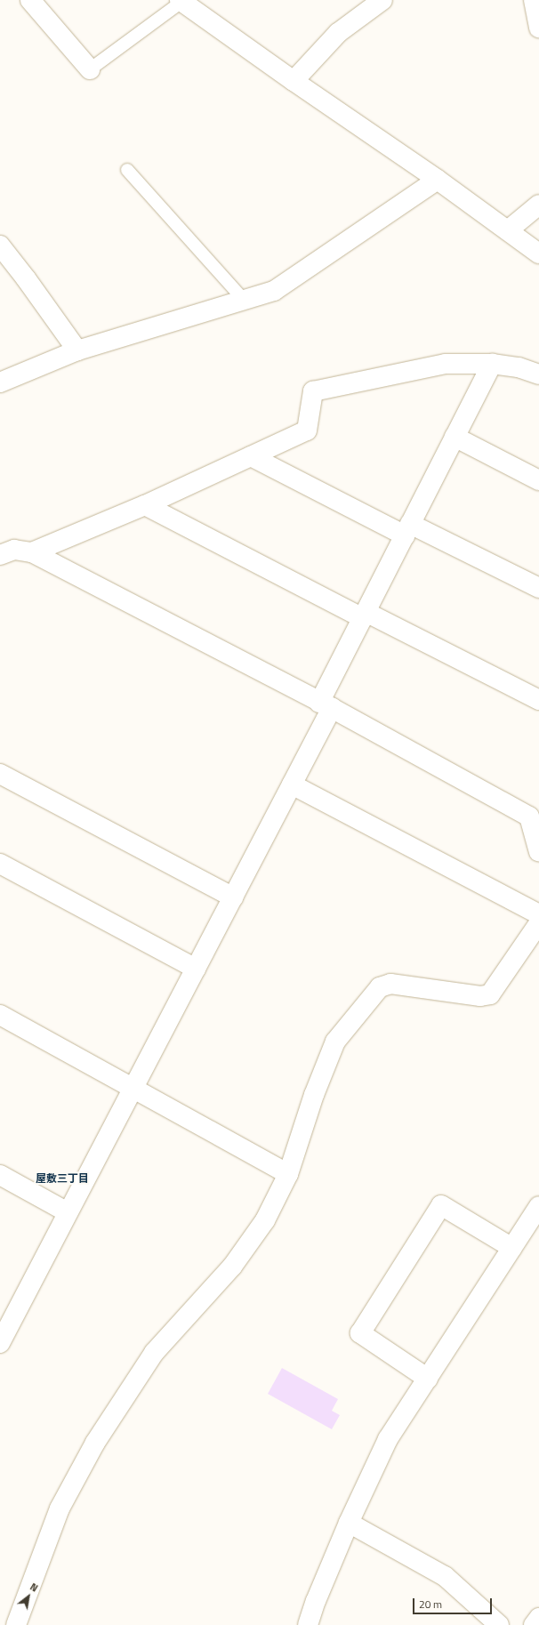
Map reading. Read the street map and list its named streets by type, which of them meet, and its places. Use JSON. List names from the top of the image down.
{
  "districts": ["屋敷三丁目"],
  "scale_bar": "20 m",
  "north": "top right"
}
